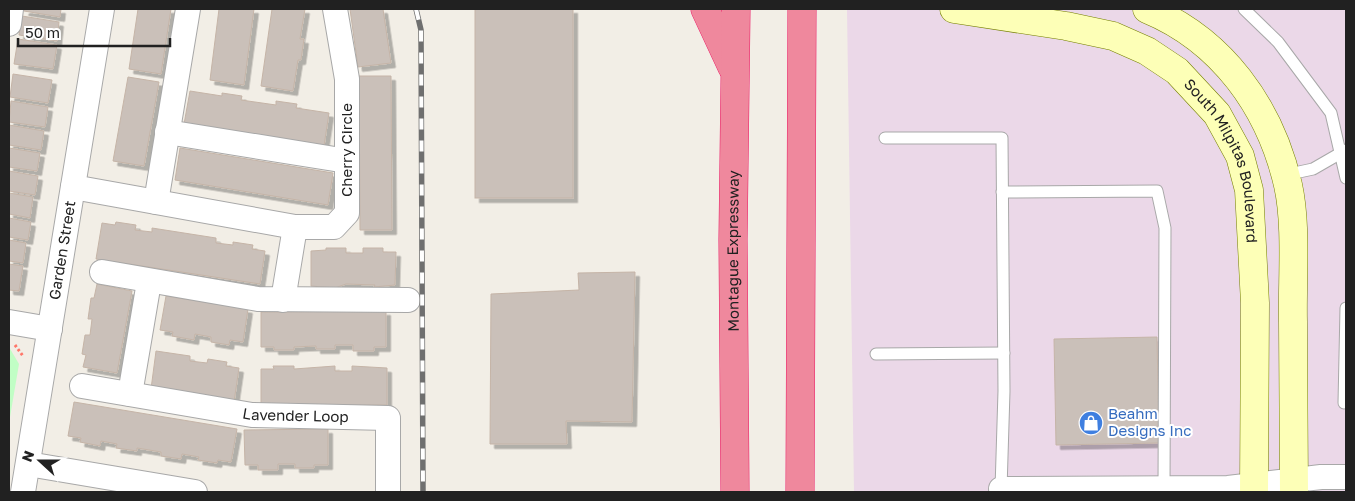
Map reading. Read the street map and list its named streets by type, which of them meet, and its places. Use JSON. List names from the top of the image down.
{
  "streets": {
    "highway": ["Montague Expressway"],
    "street": [
      "Cherry Circle",
      "South Milpitas Boulevard",
      "Garden Street",
      "Lavender Loop"
    ]
  },
  "crossings": [
    ["Cherry Circle", "Garden Street"]
  ],
  "places": {
    "shop": ["Beahm Designs Inc"]
  },
  "scale_bar": "50 m",
  "north": "left"
}
